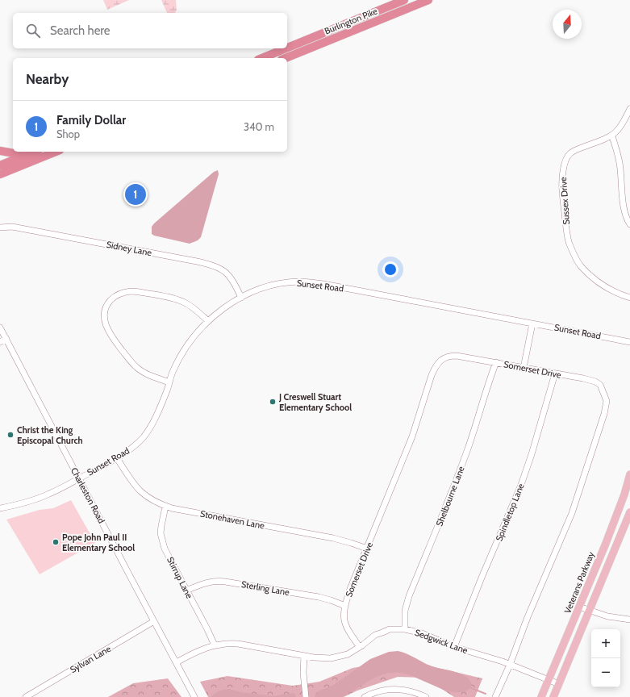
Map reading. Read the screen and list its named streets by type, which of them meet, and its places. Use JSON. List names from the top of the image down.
{
  "streets": {
    "highway": ["Burlington Pike"],
    "main road": ["Veterans Parkway"],
    "street": [
      "Sussex Drive",
      "Sidney Lane",
      "Sunset Road",
      "Somerset Drive",
      "Charleston Road",
      "Shelbourne Lane",
      "Spindletop Lane",
      "Stonehaven Lane",
      "Stirrup Lane",
      "Sterling Lane",
      "Sedgwick Lane",
      "Sylvan Lane"
    ]
  },
  "crossings": [
    ["Sidney Lane", "Sunset Road"],
    ["Sunset Road", "Charleston Road"],
    ["Sunset Road", "Stonehaven Lane"],
    ["Somerset Drive", "Shelbourne Lane"],
    ["Somerset Drive", "Spindletop Lane"],
    ["Somerset Drive", "Stonehaven Lane"],
    ["Somerset Drive", "Sterling Lane"],
    ["Somerset Drive", "Sedgwick Lane"],
    ["Charleston Road", "Sedgwick Lane"],
    ["Charleston Road", "Sylvan Lane"],
    ["Shelbourne Lane", "Sedgwick Lane"],
    ["Spindletop Lane", "Sedgwick Lane"],
    ["Stonehaven Lane", "Stirrup Lane"],
    ["Stirrup Lane", "Sterling Lane"],
    ["Stirrup Lane", "Sedgwick Lane"],
    ["Veterans Parkway", "Sedgwick Lane"]
  ],
  "places": ["J Creswell Stuart Elementary School", "Christ the King Episcopal Church", "Pope John Paul II Elementary School"],
  "north": "top",
  "page": {
    "search": "Search here",
    "heading": "Nearby",
    "list": [
      {
        "mark": "1",
        "name": "Family Dollar",
        "note": "Shop",
        "value": "340 m"
      }
    ],
    "pins": "1",
    "map_buttons": ["+", "−"]
  }
}
